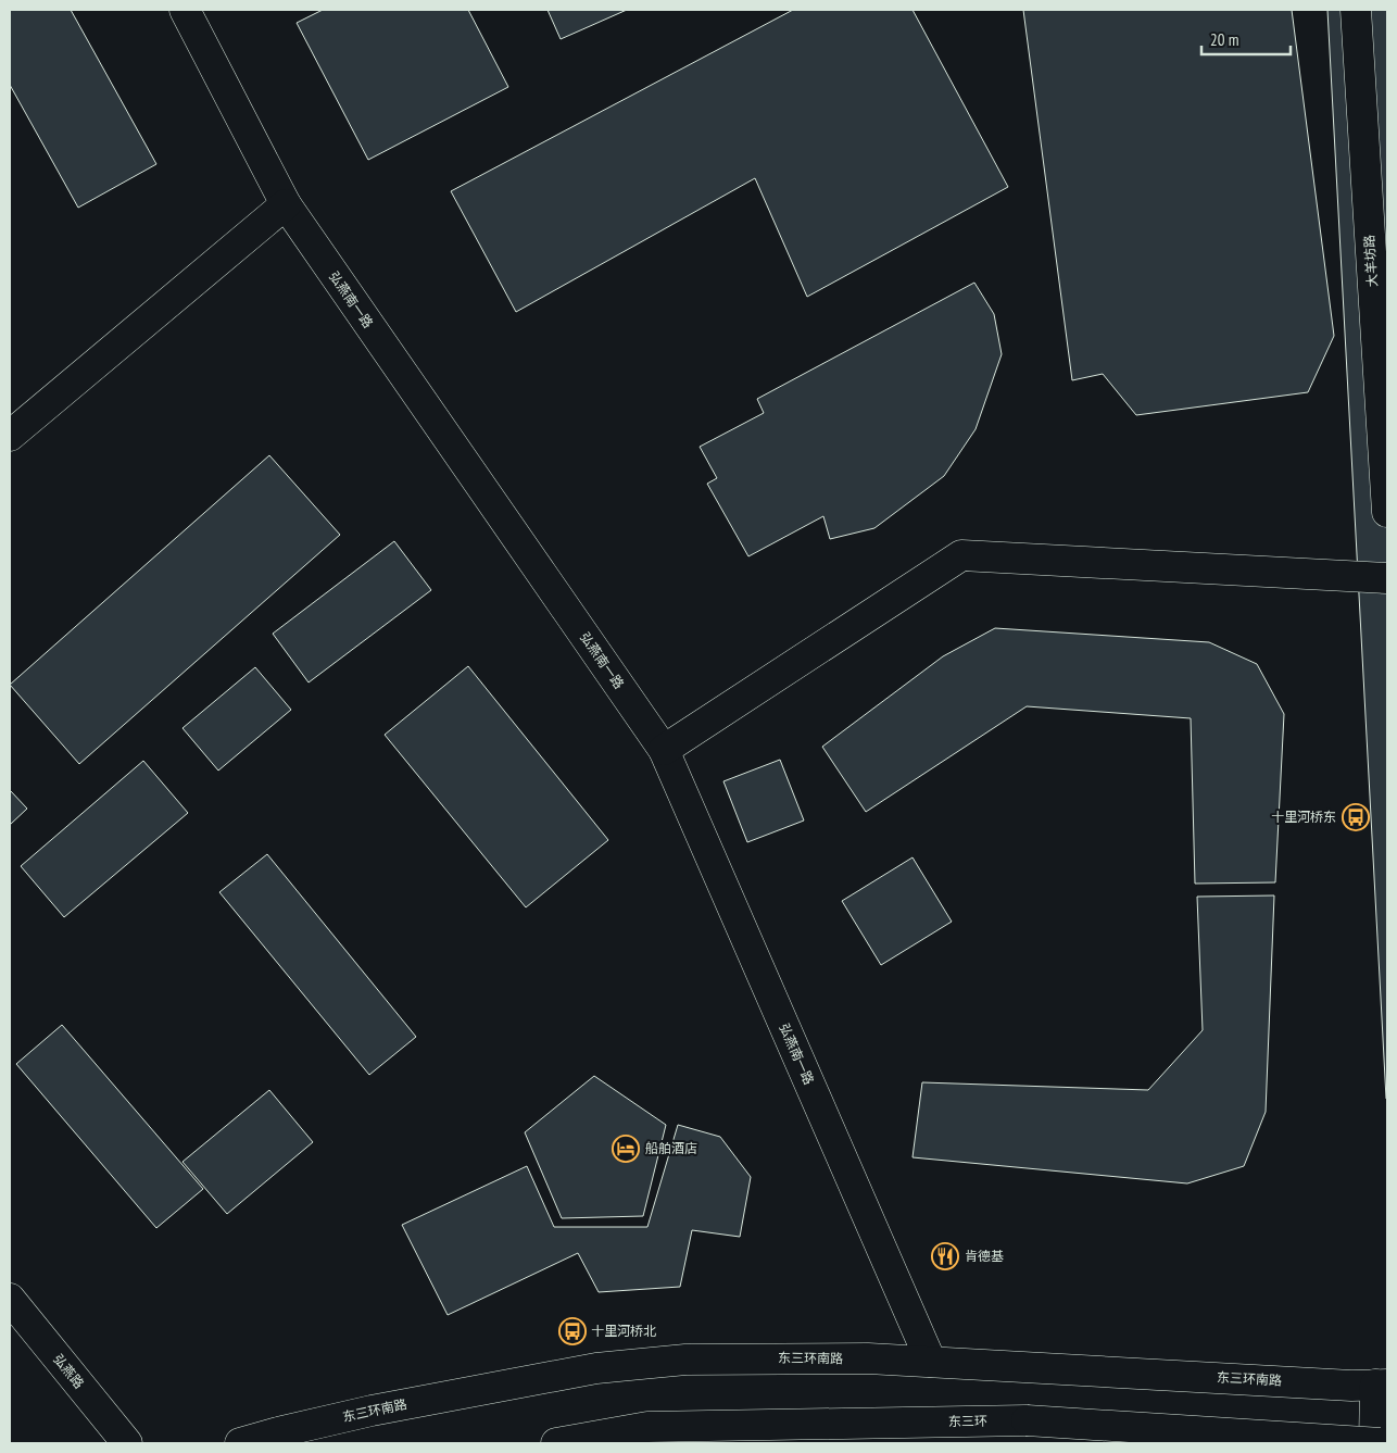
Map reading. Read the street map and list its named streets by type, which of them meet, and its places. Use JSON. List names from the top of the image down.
{
  "streets": {
    "main road": [
      "大羊坊路",
      "弘燕南一路",
      "东三环南路",
      "弘燕路",
      "东三环"
    ]
  },
  "crossings": [
    ["弘燕南一路", "东三环南路"]
  ],
  "places": {
    "bus stop": ["十里河桥东", "十里河桥北"],
    "hotel": ["船舶酒店"],
    "restaurant": ["肯德基"]
  },
  "scale_bar": "20 m"
}
